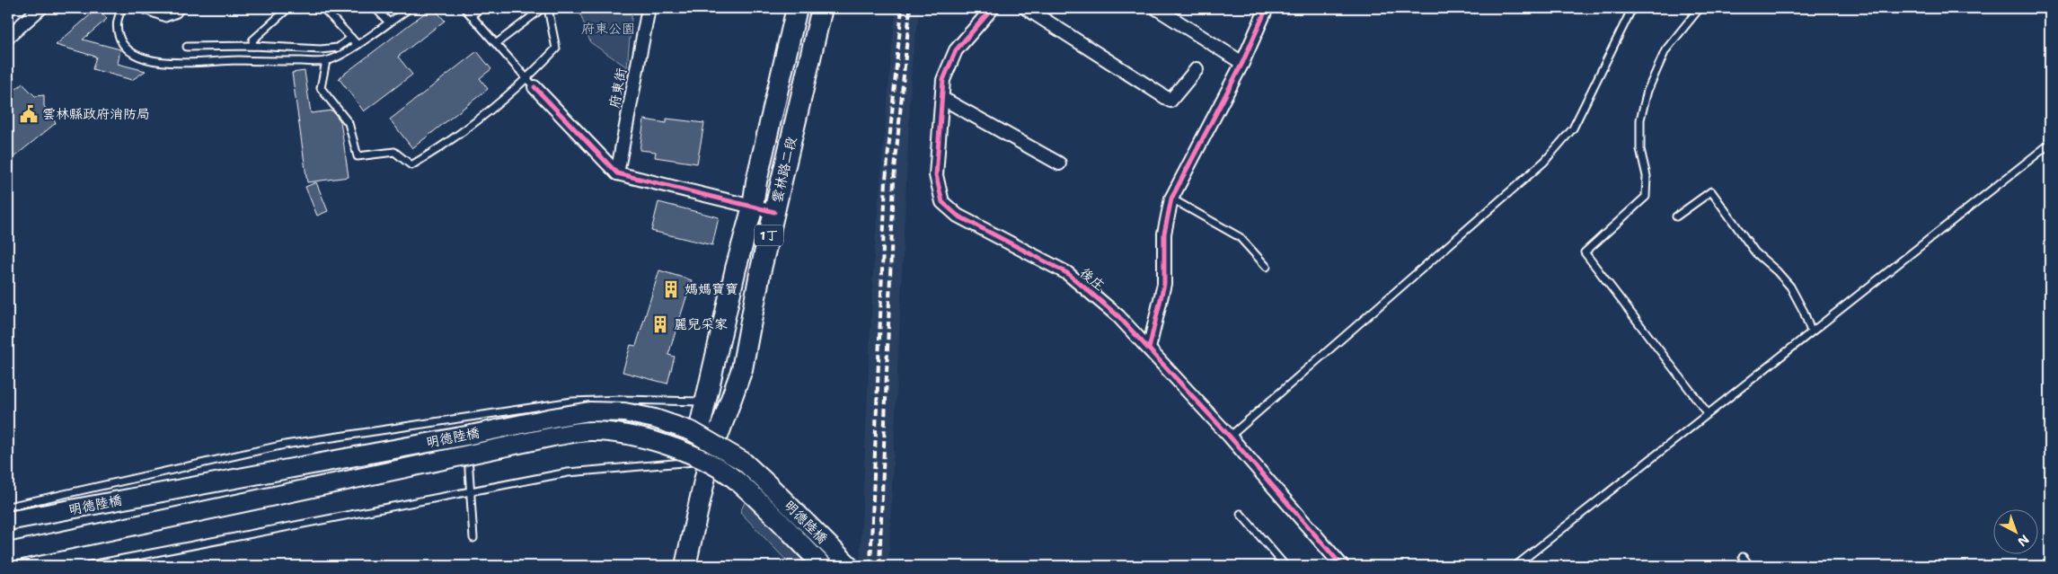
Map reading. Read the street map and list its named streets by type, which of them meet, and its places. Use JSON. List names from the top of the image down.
{
  "streets": {
    "main road": ["雲林路二段", "1丁", "明德陸橋"],
    "street": ["府東街", "後庄"]
  },
  "parks": ["府東公園"],
  "places": {
    "public building": ["雲林縣政府消防局"],
    "building": ["媽媽寶寶", "麗兒采家"]
  },
  "north": "bottom right"
}
